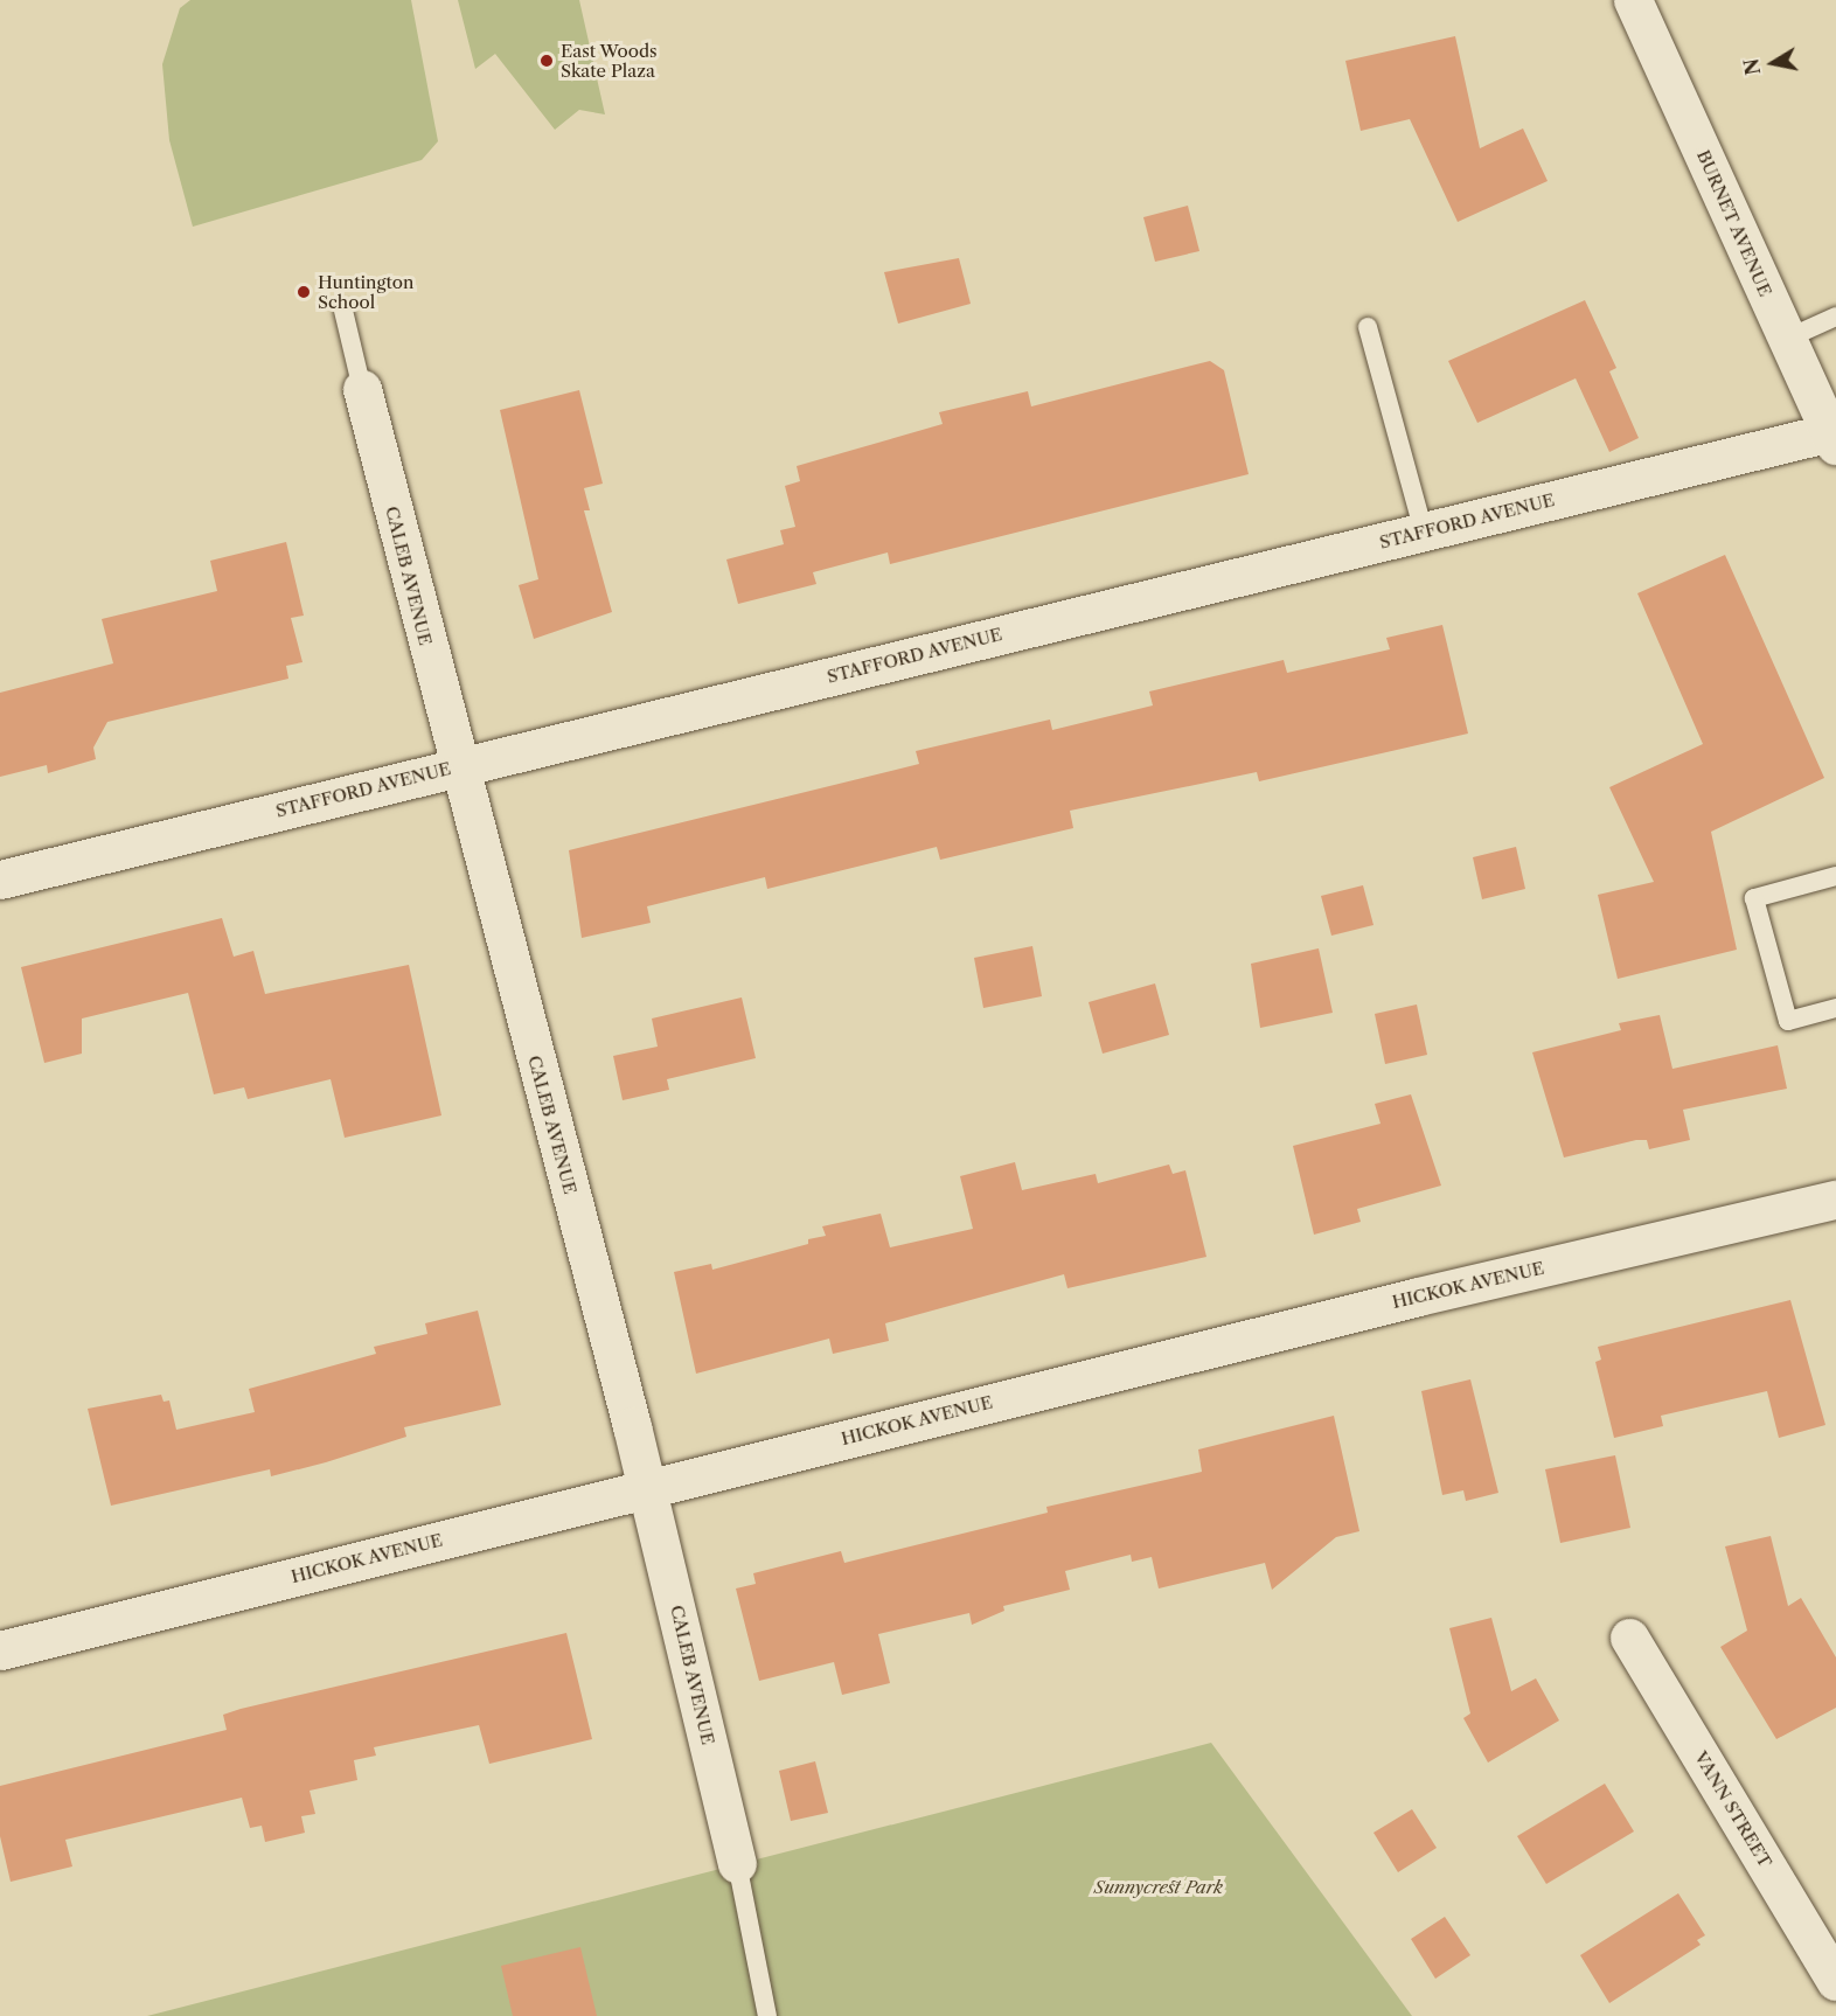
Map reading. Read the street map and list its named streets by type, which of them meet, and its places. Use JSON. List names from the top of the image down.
{
  "streets": {
    "street": [
      "BURNET AVENUE",
      "STAFFORD AVENUE",
      "CALEB AVENUE",
      "HICKOK AVENUE",
      "VANN STREET"
    ]
  },
  "crossings": [
    ["BURNET AVENUE", "STAFFORD AVENUE"],
    ["STAFFORD AVENUE", "CALEB AVENUE"],
    ["CALEB AVENUE", "HICKOK AVENUE"]
  ],
  "parks": ["Sunnycrest Park"],
  "places": ["East Woods Skate Plaza", "Huntington School"],
  "north": "left"
}
